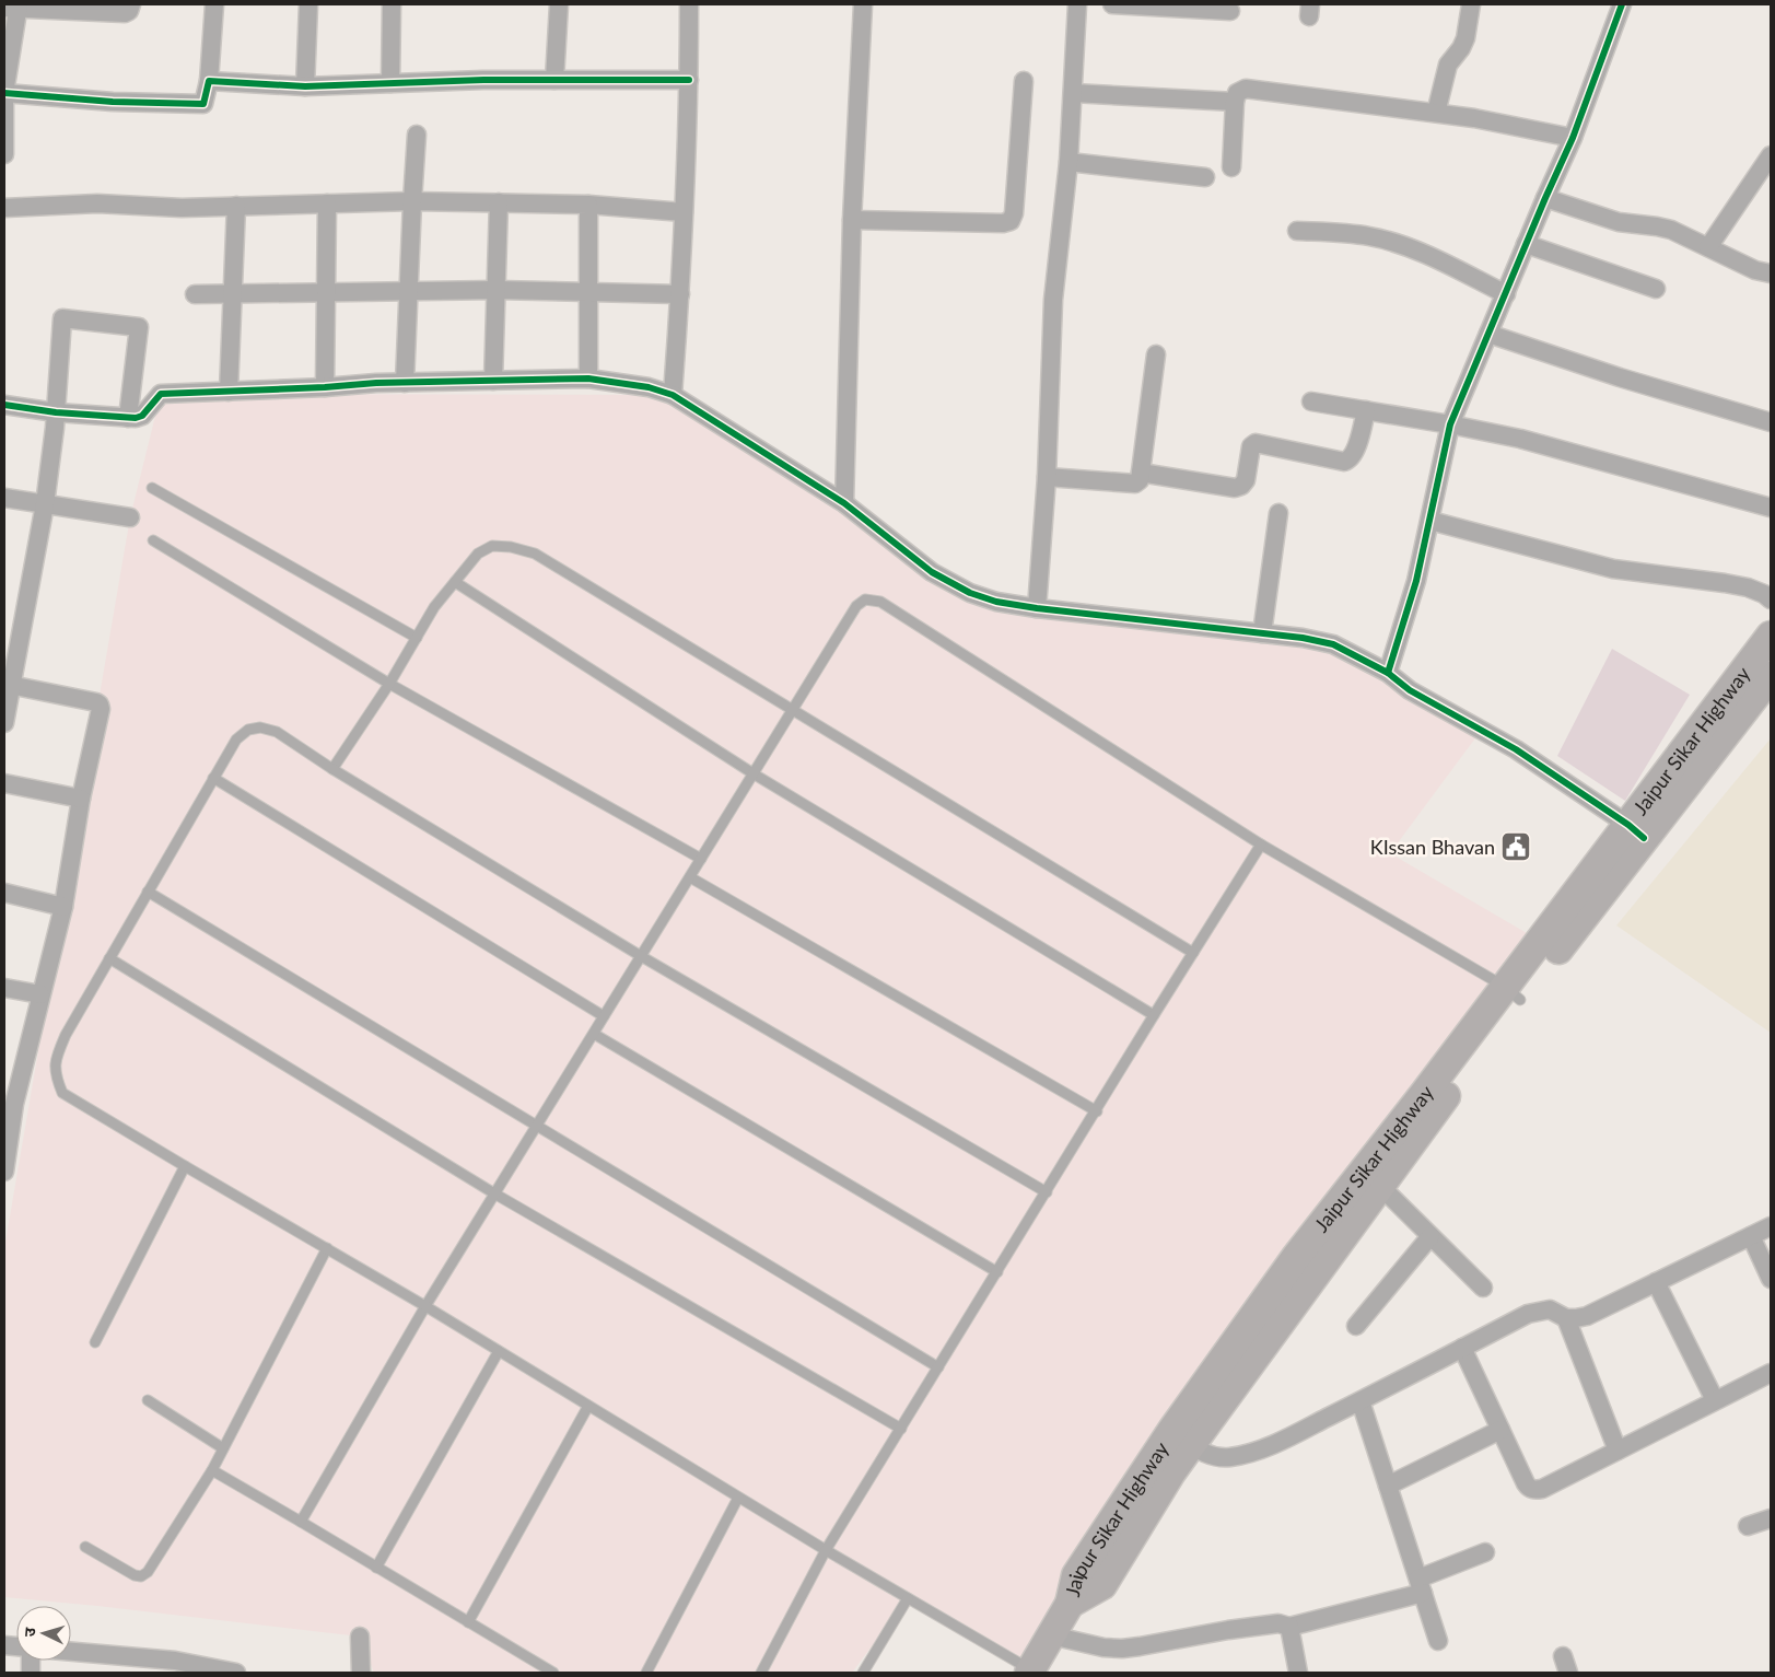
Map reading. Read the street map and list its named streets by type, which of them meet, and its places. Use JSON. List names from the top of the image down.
{
  "streets": {
    "main road": ["Jaipur Sikar Highway"]
  },
  "places": {
    "public building": ["KIssan Bhavan"]
  },
  "north": "left"
}
